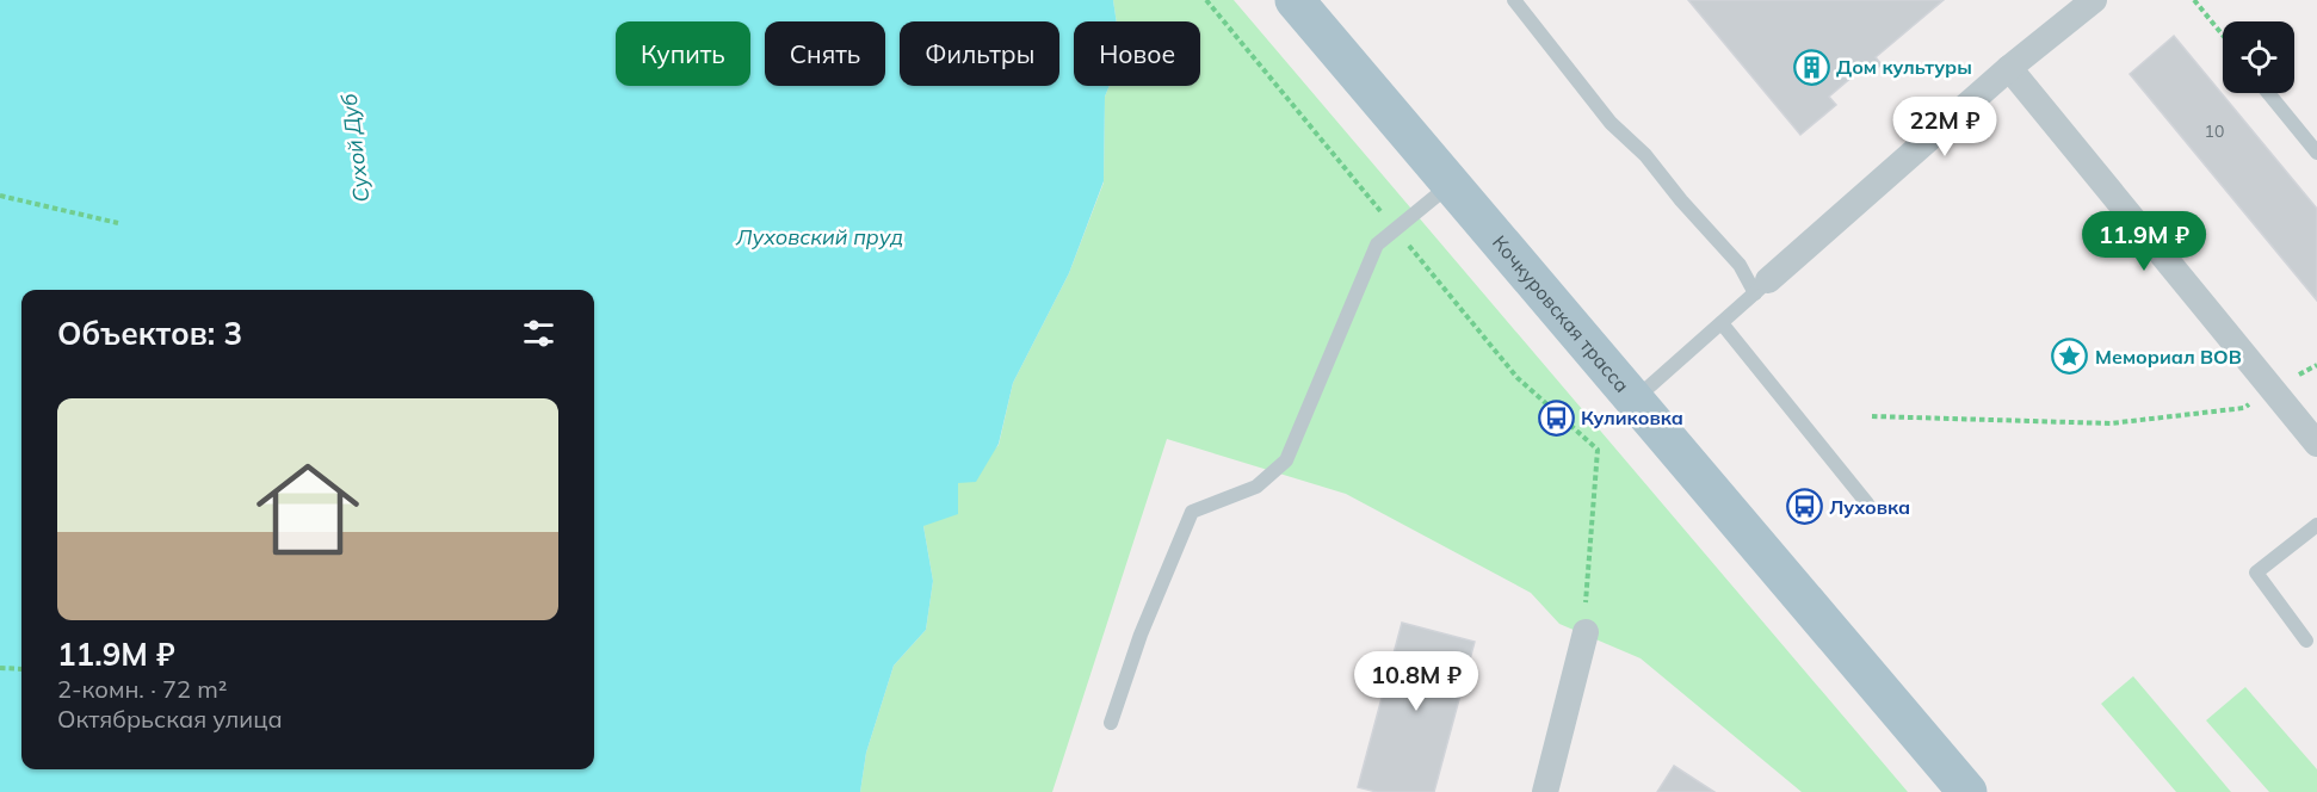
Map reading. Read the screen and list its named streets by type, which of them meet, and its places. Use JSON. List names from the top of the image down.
{
  "streets": {
    "main road": ["Кочкуровская трасса"]
  },
  "water": ["Сухой Дуб", "Луховский пруд"],
  "places": {
    "building": ["Дом культуры"],
    "place": ["Мемориал ВОВ"],
    "bus stop": ["Куликовка", "Луховка"]
  },
  "house_numbers": ["10"],
  "page": {
    "chip": [
      "Купить",
      "Снять",
      "Фильтры",
      "Новое"
    ],
    "price": ["22M ₽", "11.9M ₽", "10.8M ₽"],
    "heading": "Объектов: 3",
    "list": [
      {
        "name": "11.9M ₽",
        "note": "2-комн. · 72 m² · Октябрьская улица"
      }
    ]
  }
}
